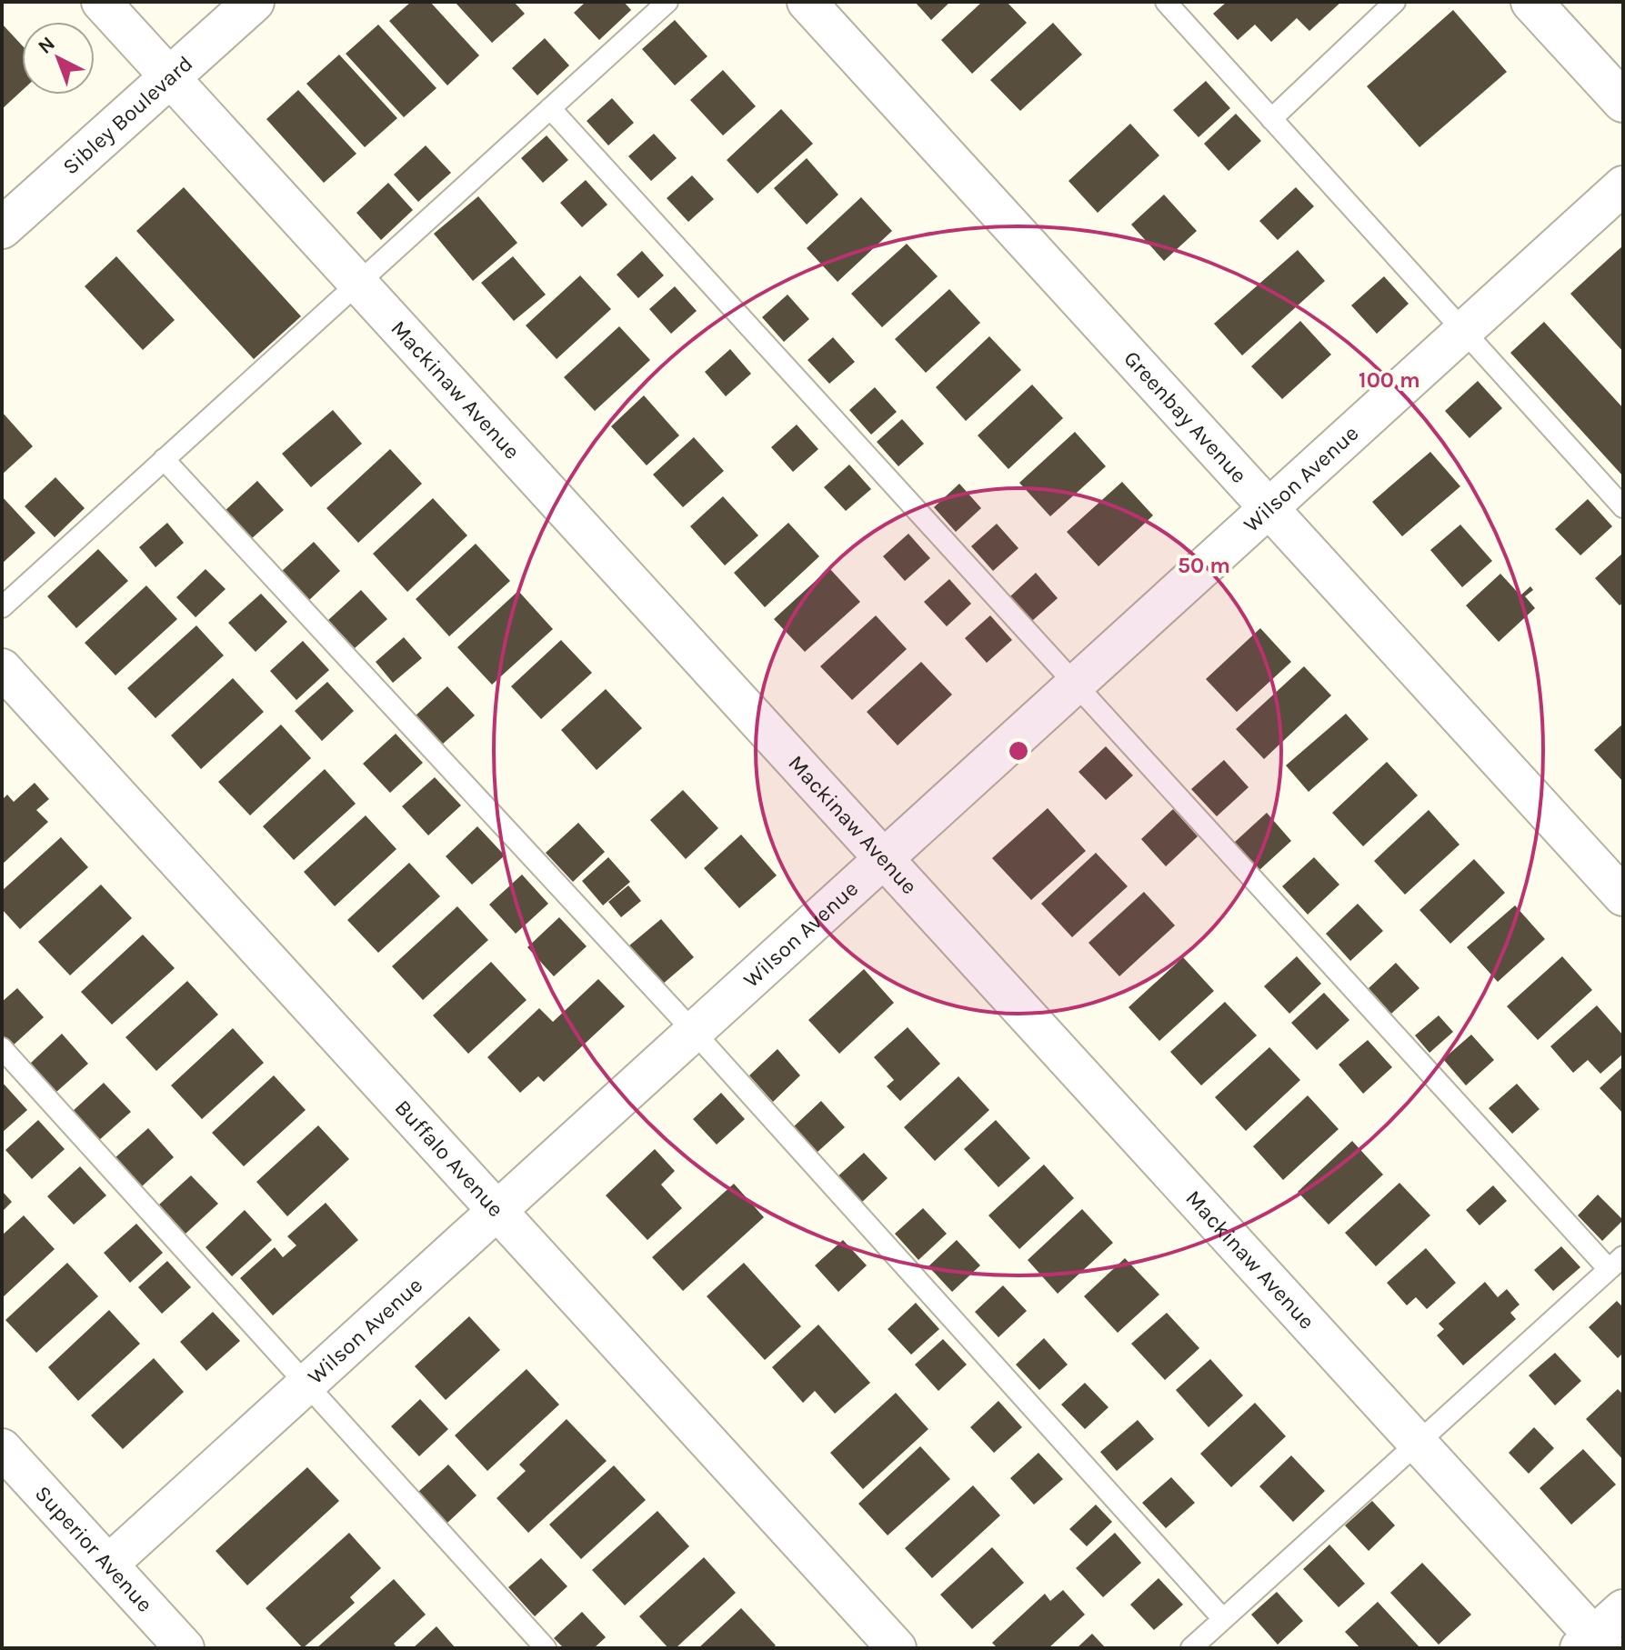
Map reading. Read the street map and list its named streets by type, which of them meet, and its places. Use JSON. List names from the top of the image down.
{
  "streets": {
    "main road": ["Sibley Boulevard"],
    "street": [
      "Mackinaw Avenue",
      "Greenbay Avenue",
      "Wilson Avenue",
      "Buffalo Avenue",
      "Superior Avenue"
    ]
  },
  "crossings": [
    ["Sibley Boulevard", "Mackinaw Avenue"],
    ["Mackinaw Avenue", "Wilson Avenue"],
    ["Greenbay Avenue", "Wilson Avenue"],
    ["Wilson Avenue", "Buffalo Avenue"],
    ["Wilson Avenue", "Superior Avenue"]
  ],
  "north": "top left",
  "rings": ["100 m", "50 m"]
}
